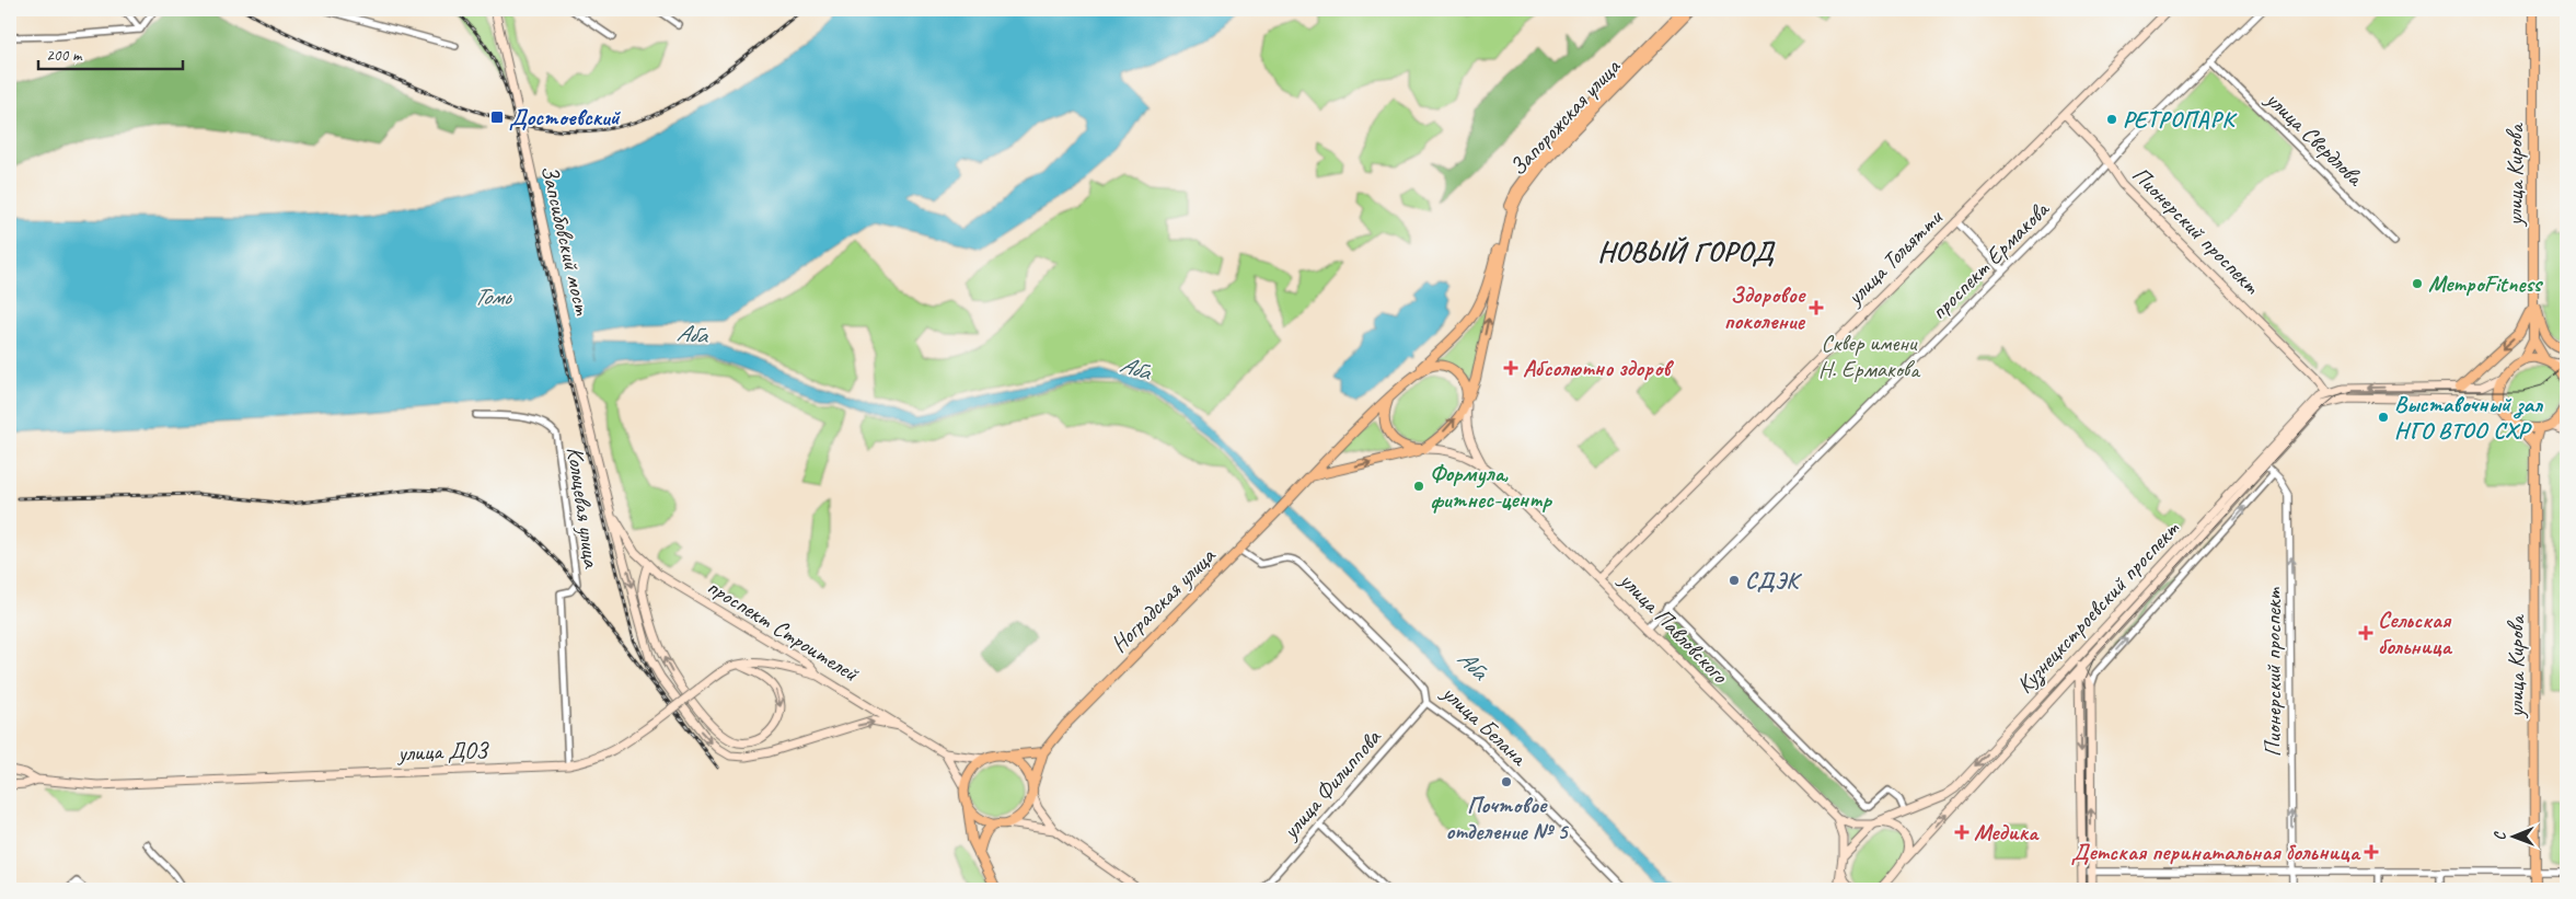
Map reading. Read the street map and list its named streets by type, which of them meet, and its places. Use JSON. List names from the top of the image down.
{
  "streets": {
    "main road": [
      "Запорожская улица",
      "улица Кирова",
      "Пионерский проспект",
      "Запсибовский мост",
      "улица Тольятти",
      "Ноградская улица",
      "Кузнецкстроевский проспект",
      "улица Павловского",
      "проспект Строителей",
      "улица ДОЗ"
    ],
    "street": [
      "улица Свердлова",
      "проспект Ермакова",
      "Кольцевая улица",
      "улица Белана",
      "улица Филиппова"
    ]
  },
  "crossings": [
    ["Запорожская улица", "Ноградская улица"],
    ["Запорожская улица", "улица Павловского"],
    ["улица Свердлова", "проспект Ермакова"],
    ["Пионерский проспект", "улица Тольятти"],
    ["Пионерский проспект", "проспект Ермакова"],
    ["Пионерский проспект", "Кузнецкстроевский проспект"],
    ["Запсибовский мост", "проспект Строителей"],
    ["улица Тольятти", "улица Павловского"],
    ["проспект Ермакова", "улица Павловского"],
    ["Кольцевая улица", "улица ДОЗ"],
    ["Ноградская улица", "улица Павловского"],
    ["Ноградская улица", "улица Белана"],
    ["проспект Строителей", "улица ДОЗ"],
    ["улица Белана", "улица Филиппова"]
  ],
  "one_way": ["Пионерский проспект"],
  "districts": ["НОВЫЙ ГОРОД"],
  "water": ["Томь", "Аба"],
  "parks": ["Сквер имени Н. Ермакова"],
  "places": {
    "transit": ["Достоевский"],
    "other": [
      "РЕТРОПАРК",
      "МетроFitness",
      "Выставочный зал НГО ВТОО СХР",
      "Формула, фитнес-центр",
      "СДЭК",
      "Почтовое отделение № 5"
    ],
    "health": [
      "Здоровое поколение",
      "Абсолютно здоров",
      "Сельская больница",
      "Медика",
      "Детская перинатальная больница"
    ]
  },
  "scale_bar": "200 m",
  "north": "left"
}
